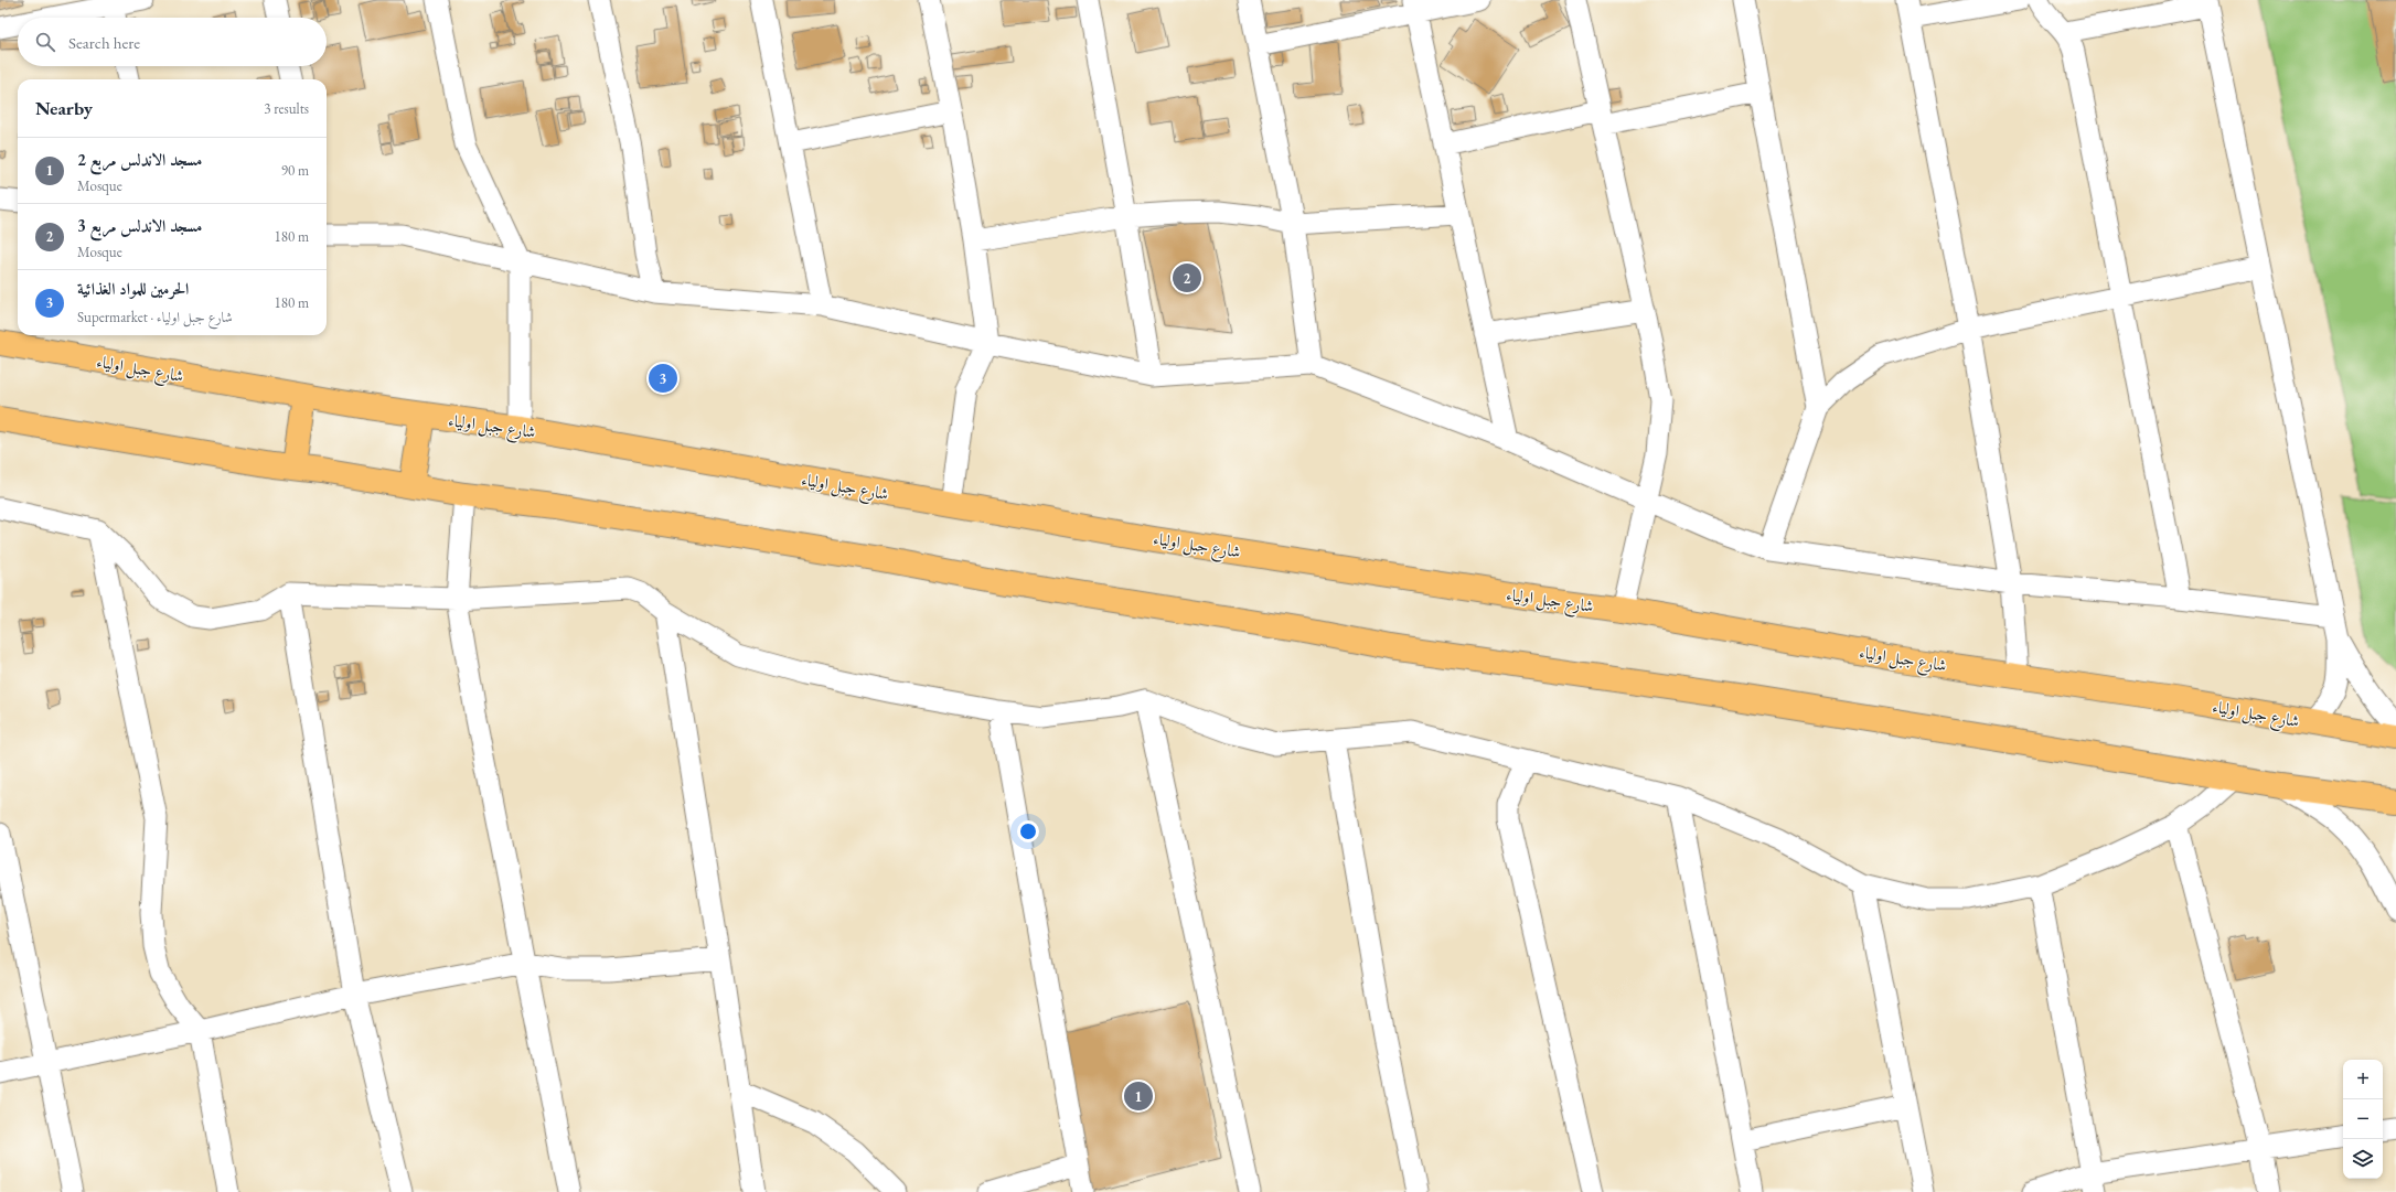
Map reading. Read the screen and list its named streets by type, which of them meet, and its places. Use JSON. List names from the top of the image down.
{
  "streets": {
    "highway": ["شارع جبل اولياء"]
  },
  "page": {
    "search": "Search here",
    "heading": ["Nearby", "3 results"],
    "list": [
      {
        "mark": "1",
        "name": "مسجد الاندلس مربع 2",
        "note": "Mosque",
        "value": "90 m"
      },
      {
        "mark": "2",
        "name": "مسجد الاندلس مربع 3",
        "note": "Mosque",
        "value": "180 m"
      },
      {
        "mark": "3",
        "name": "الحرمين للمواد الغذائية",
        "note": "Supermarket · شارع جبل اولياء",
        "value": "180 m"
      }
    ],
    "pins": ["2", "3", "1"],
    "map_buttons": ["+", "−"]
  }
}
